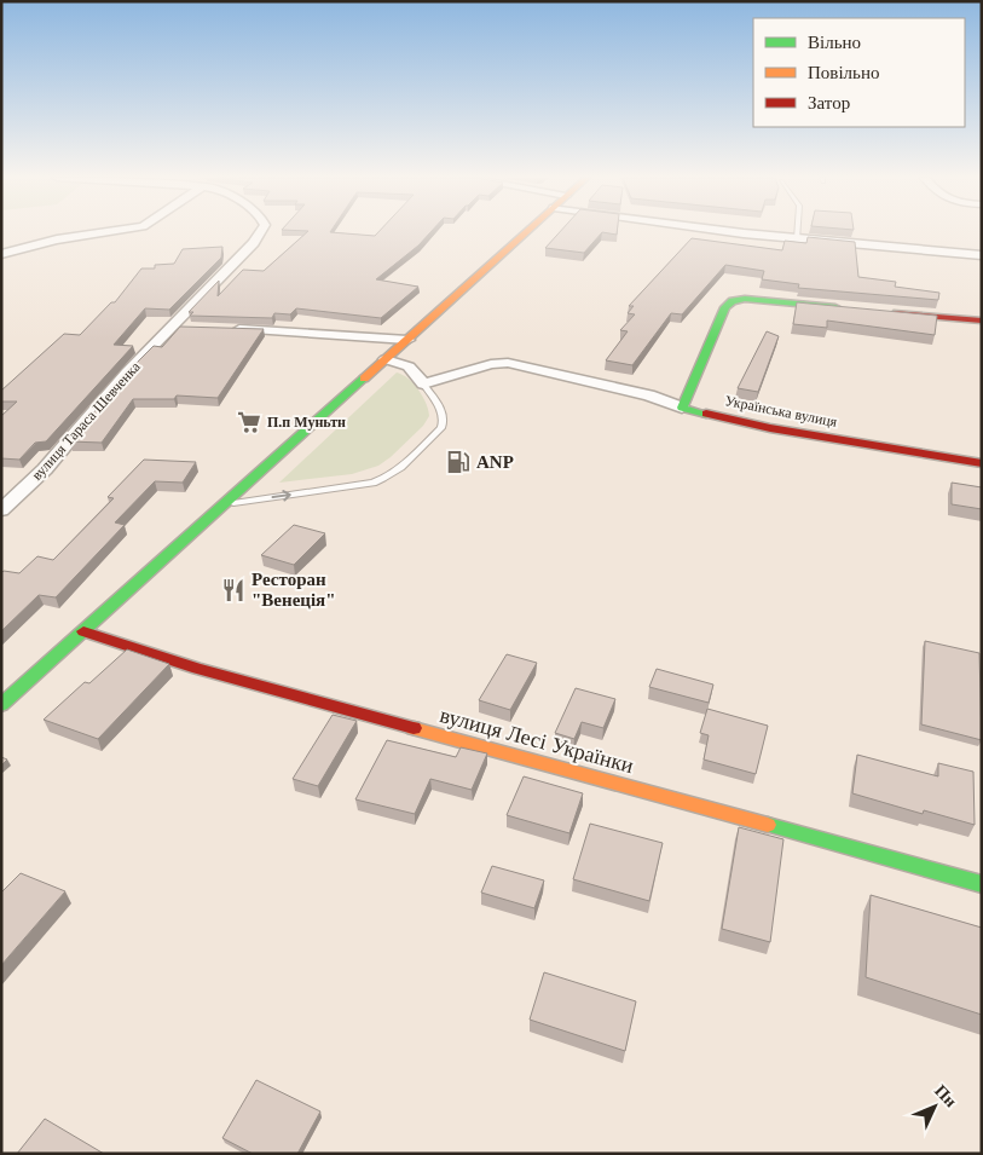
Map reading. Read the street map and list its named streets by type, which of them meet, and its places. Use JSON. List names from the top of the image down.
{
  "streets": {
    "street": ["Українська вулиця", "вулиця Тараса Шевченка", "вулиця Лесі Українки"]
  },
  "places": {
    "supermarket": ["П.п Муньтн"],
    "fuel station": ["ANP"],
    "restaurant": ["Ресторан \"Венеція\""]
  },
  "legend": ["Вільно", "Повільно", "Затор"],
  "north": "top right"
}
